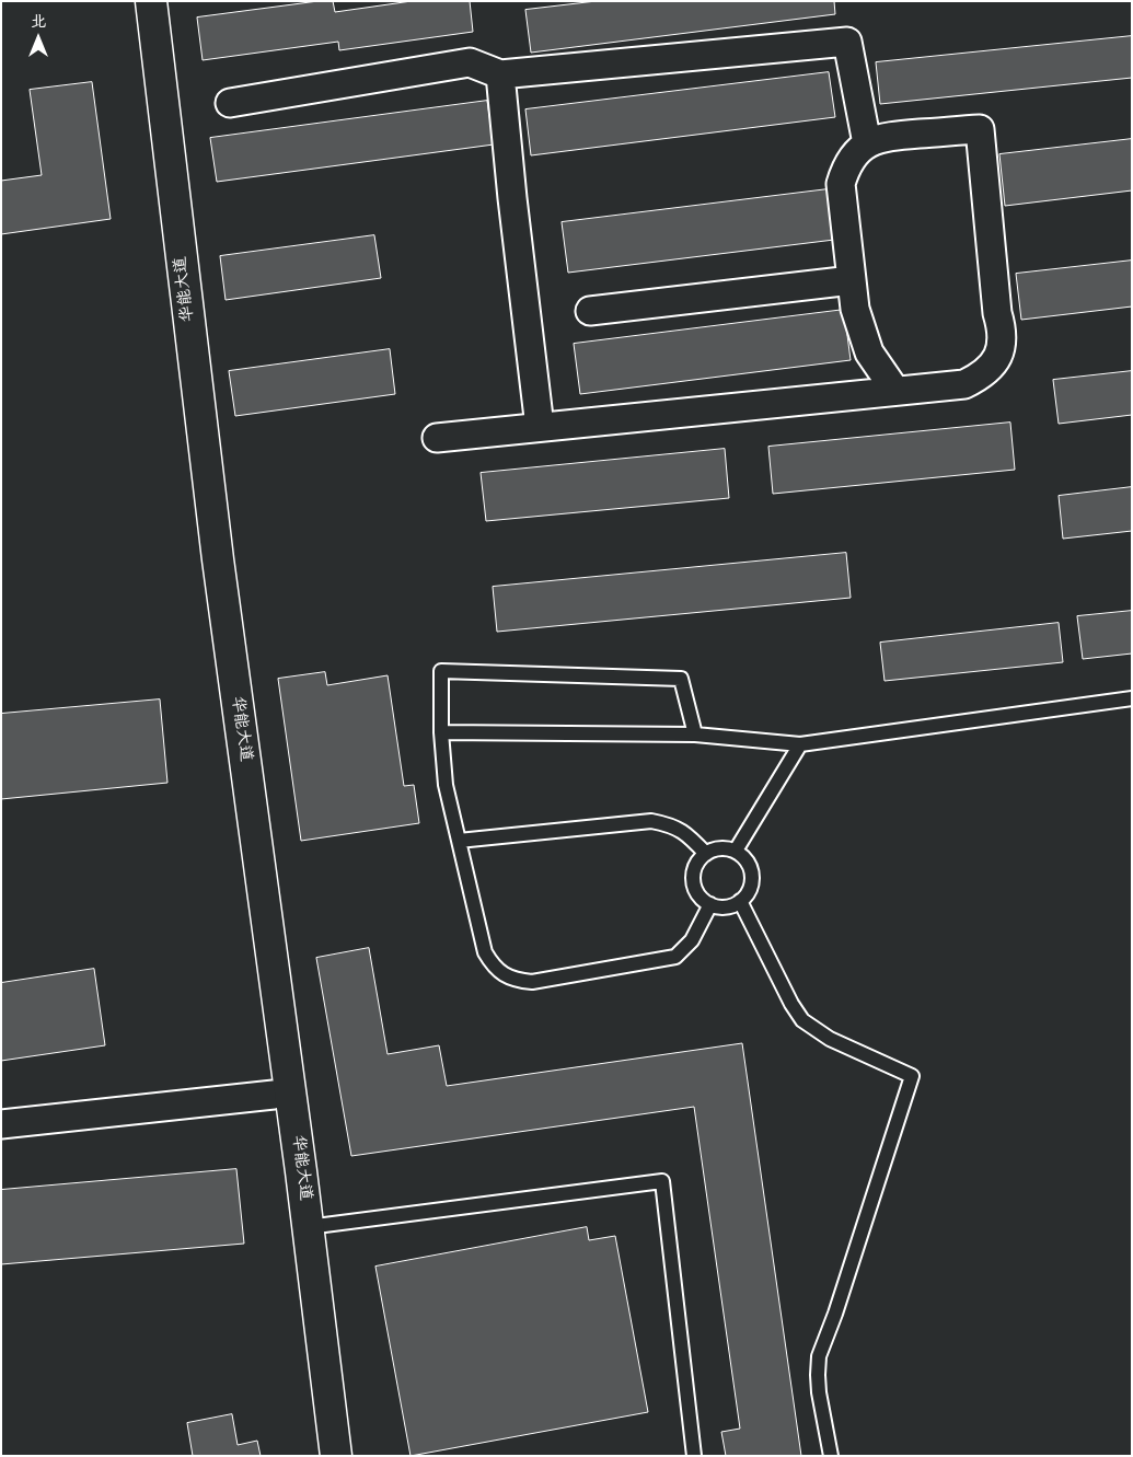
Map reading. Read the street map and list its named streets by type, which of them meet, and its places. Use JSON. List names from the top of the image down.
{
  "streets": {
    "street": ["华能大道"]
  },
  "north": "top"
}
